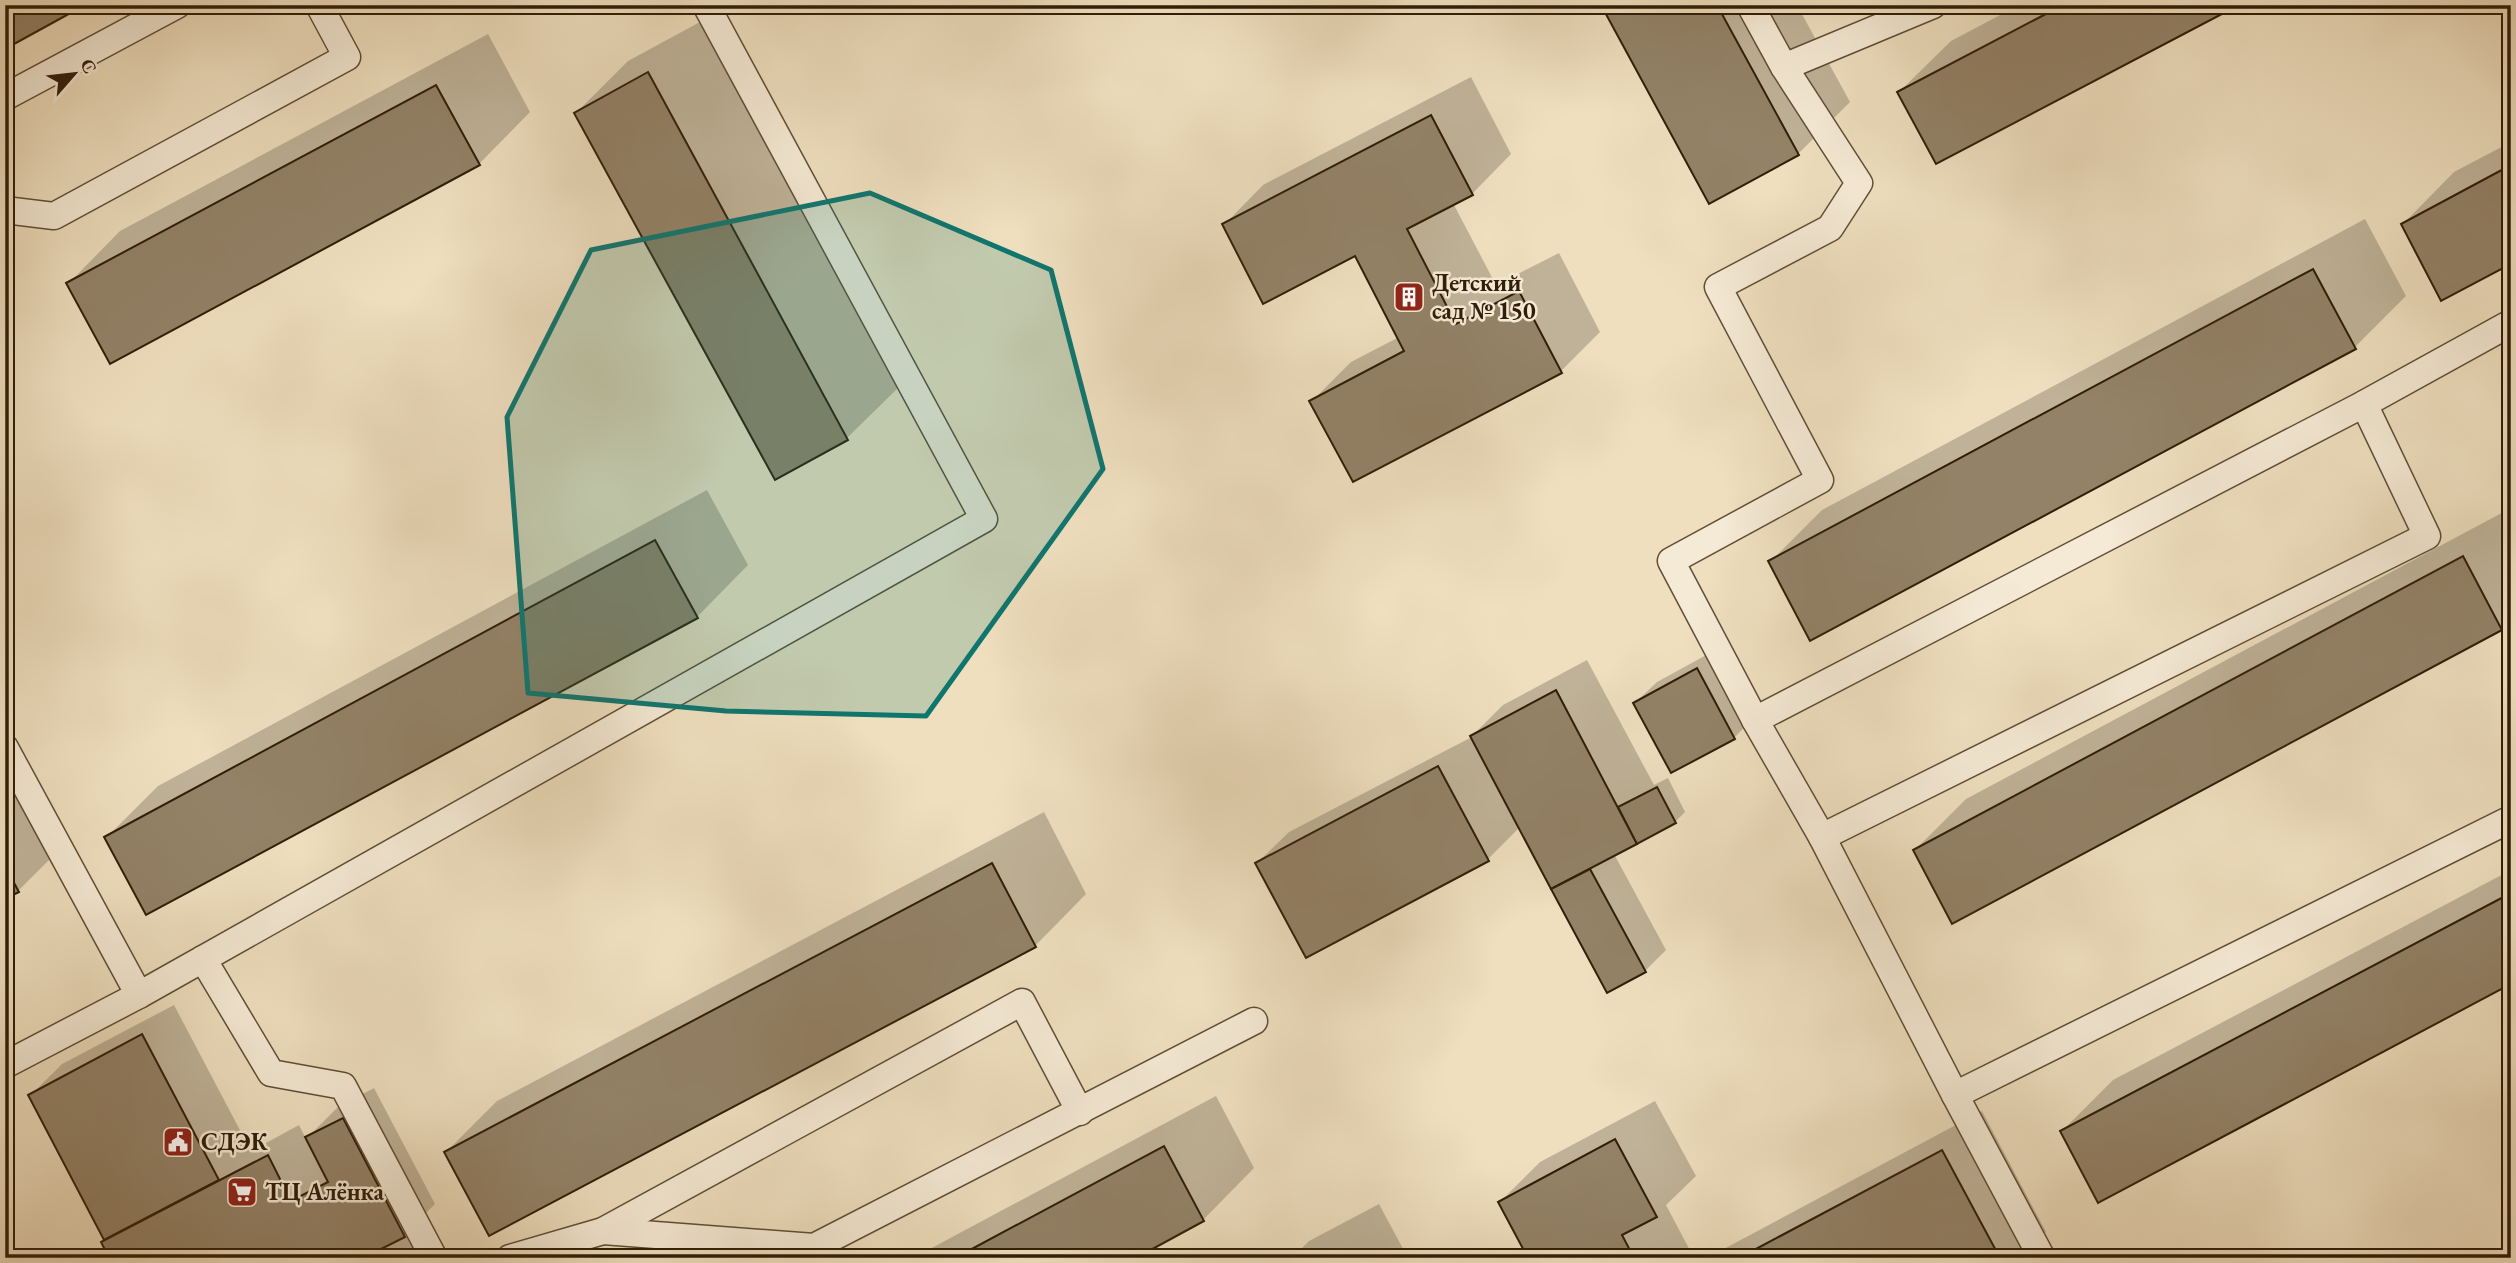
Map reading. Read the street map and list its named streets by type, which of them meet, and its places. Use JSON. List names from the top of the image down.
{
  "places": {
    "building": ["Детский сад № 150"],
    "public building": ["СДЭК"],
    "supermarket": ["ТЦ Алёнка"]
  },
  "north": "top right"
}
